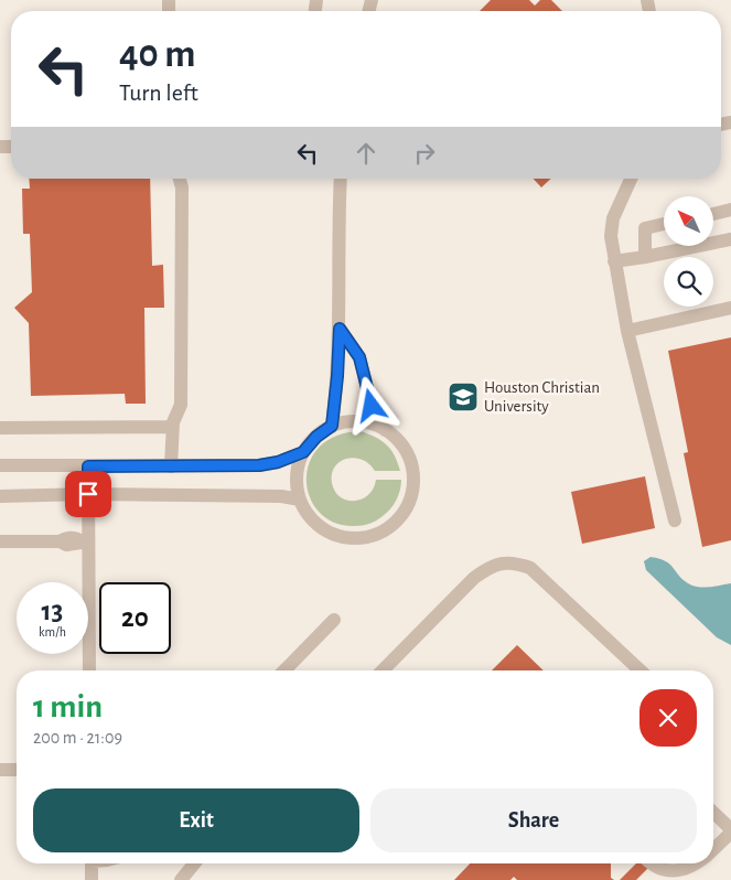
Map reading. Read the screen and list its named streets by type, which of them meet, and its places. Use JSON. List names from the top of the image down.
{
  "places": {
    "school or university": ["Houston Christian University"]
  },
  "north": "top left",
  "page": {
    "turn": ["40 m", "Turn left"],
    "speed": "13 km/h",
    "limit": "20",
    "heading": ["1 min", "200 m · 21:09"],
    "buttons": ["Exit", "Share"]
  }
}
